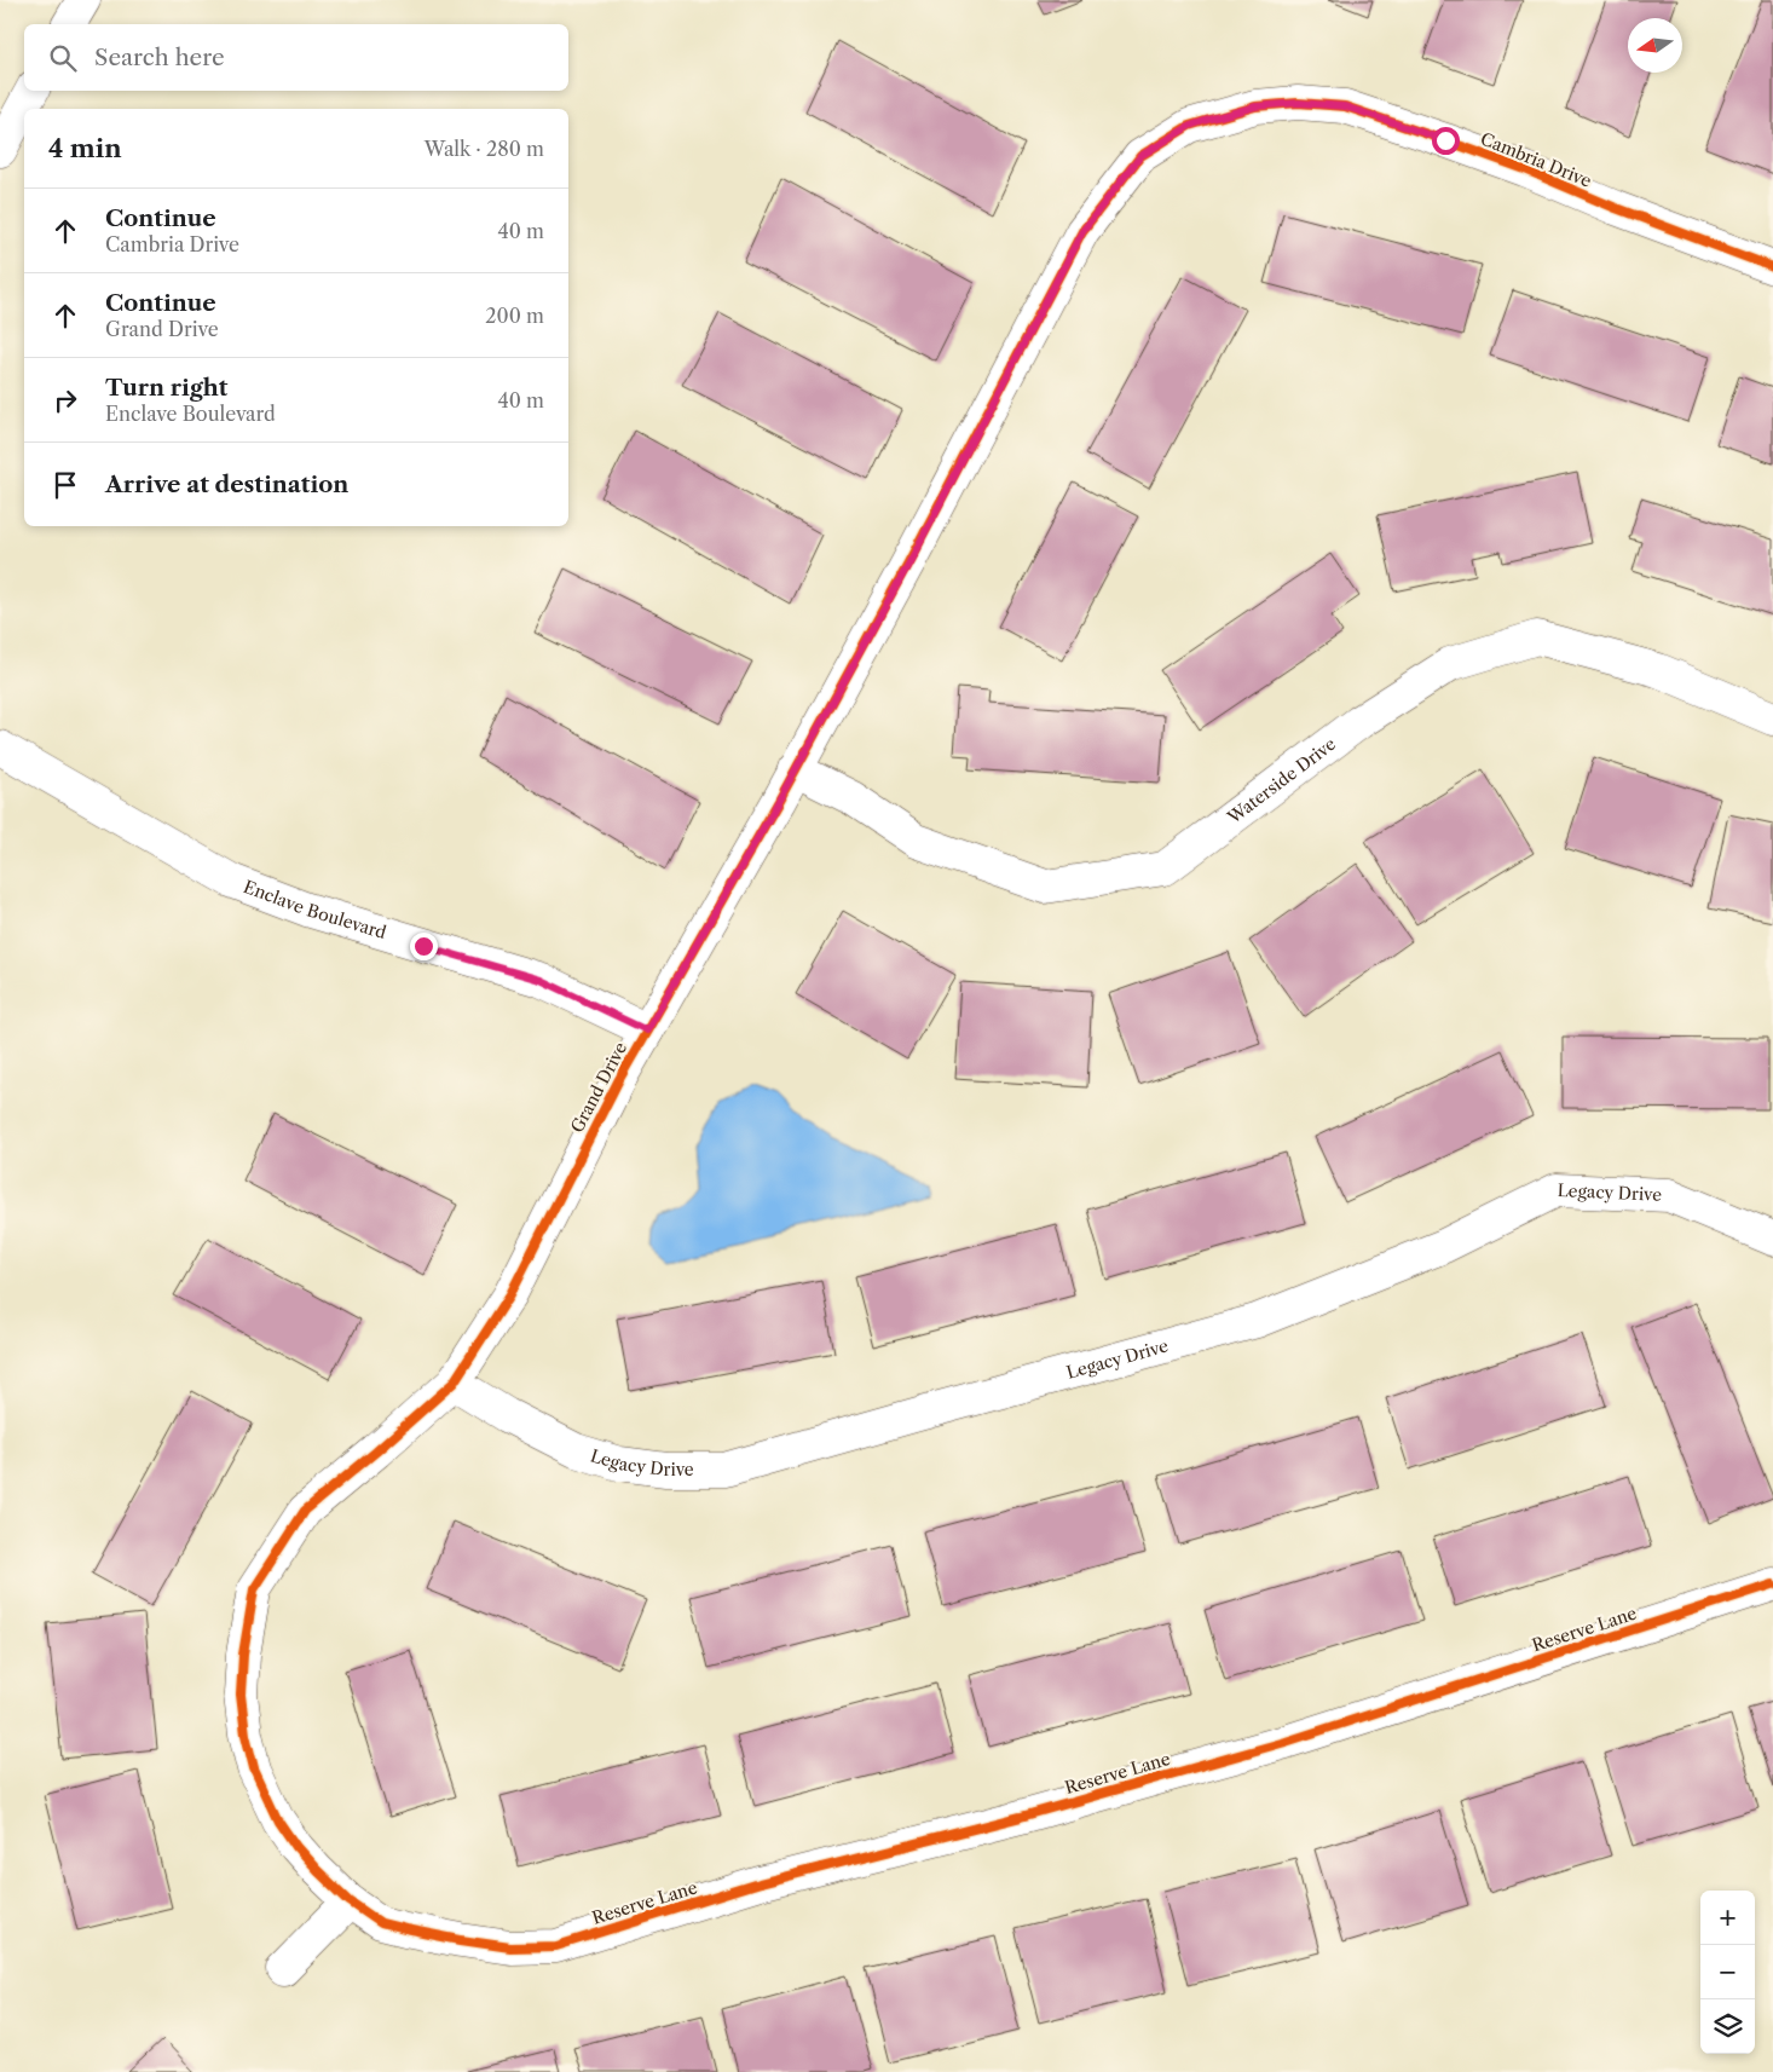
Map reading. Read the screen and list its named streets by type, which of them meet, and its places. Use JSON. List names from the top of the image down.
{
  "streets": {
    "street": [
      "Cambria Drive",
      "Waterside Drive",
      "Enclave Boulevard",
      "Grand Drive",
      "Legacy Drive",
      "Reserve Lane"
    ]
  },
  "crossings": [
    ["Cambria Drive", "Grand Drive"],
    ["Waterside Drive", "Grand Drive"],
    ["Enclave Boulevard", "Grand Drive"],
    ["Grand Drive", "Legacy Drive"],
    ["Grand Drive", "Reserve Lane"]
  ],
  "north": "left",
  "page": {
    "search": "Search here",
    "heading": ["4 min", "Walk · 280 m"],
    "list": [
      ["Continue", "Cambria Drive", "40 m"],
      ["Continue", "Grand Drive", "200 m"],
      ["Turn right", "Enclave Boulevard", "40 m"],
      "Arrive at destination"
    ],
    "map_buttons": ["+", "−"]
  }
}
